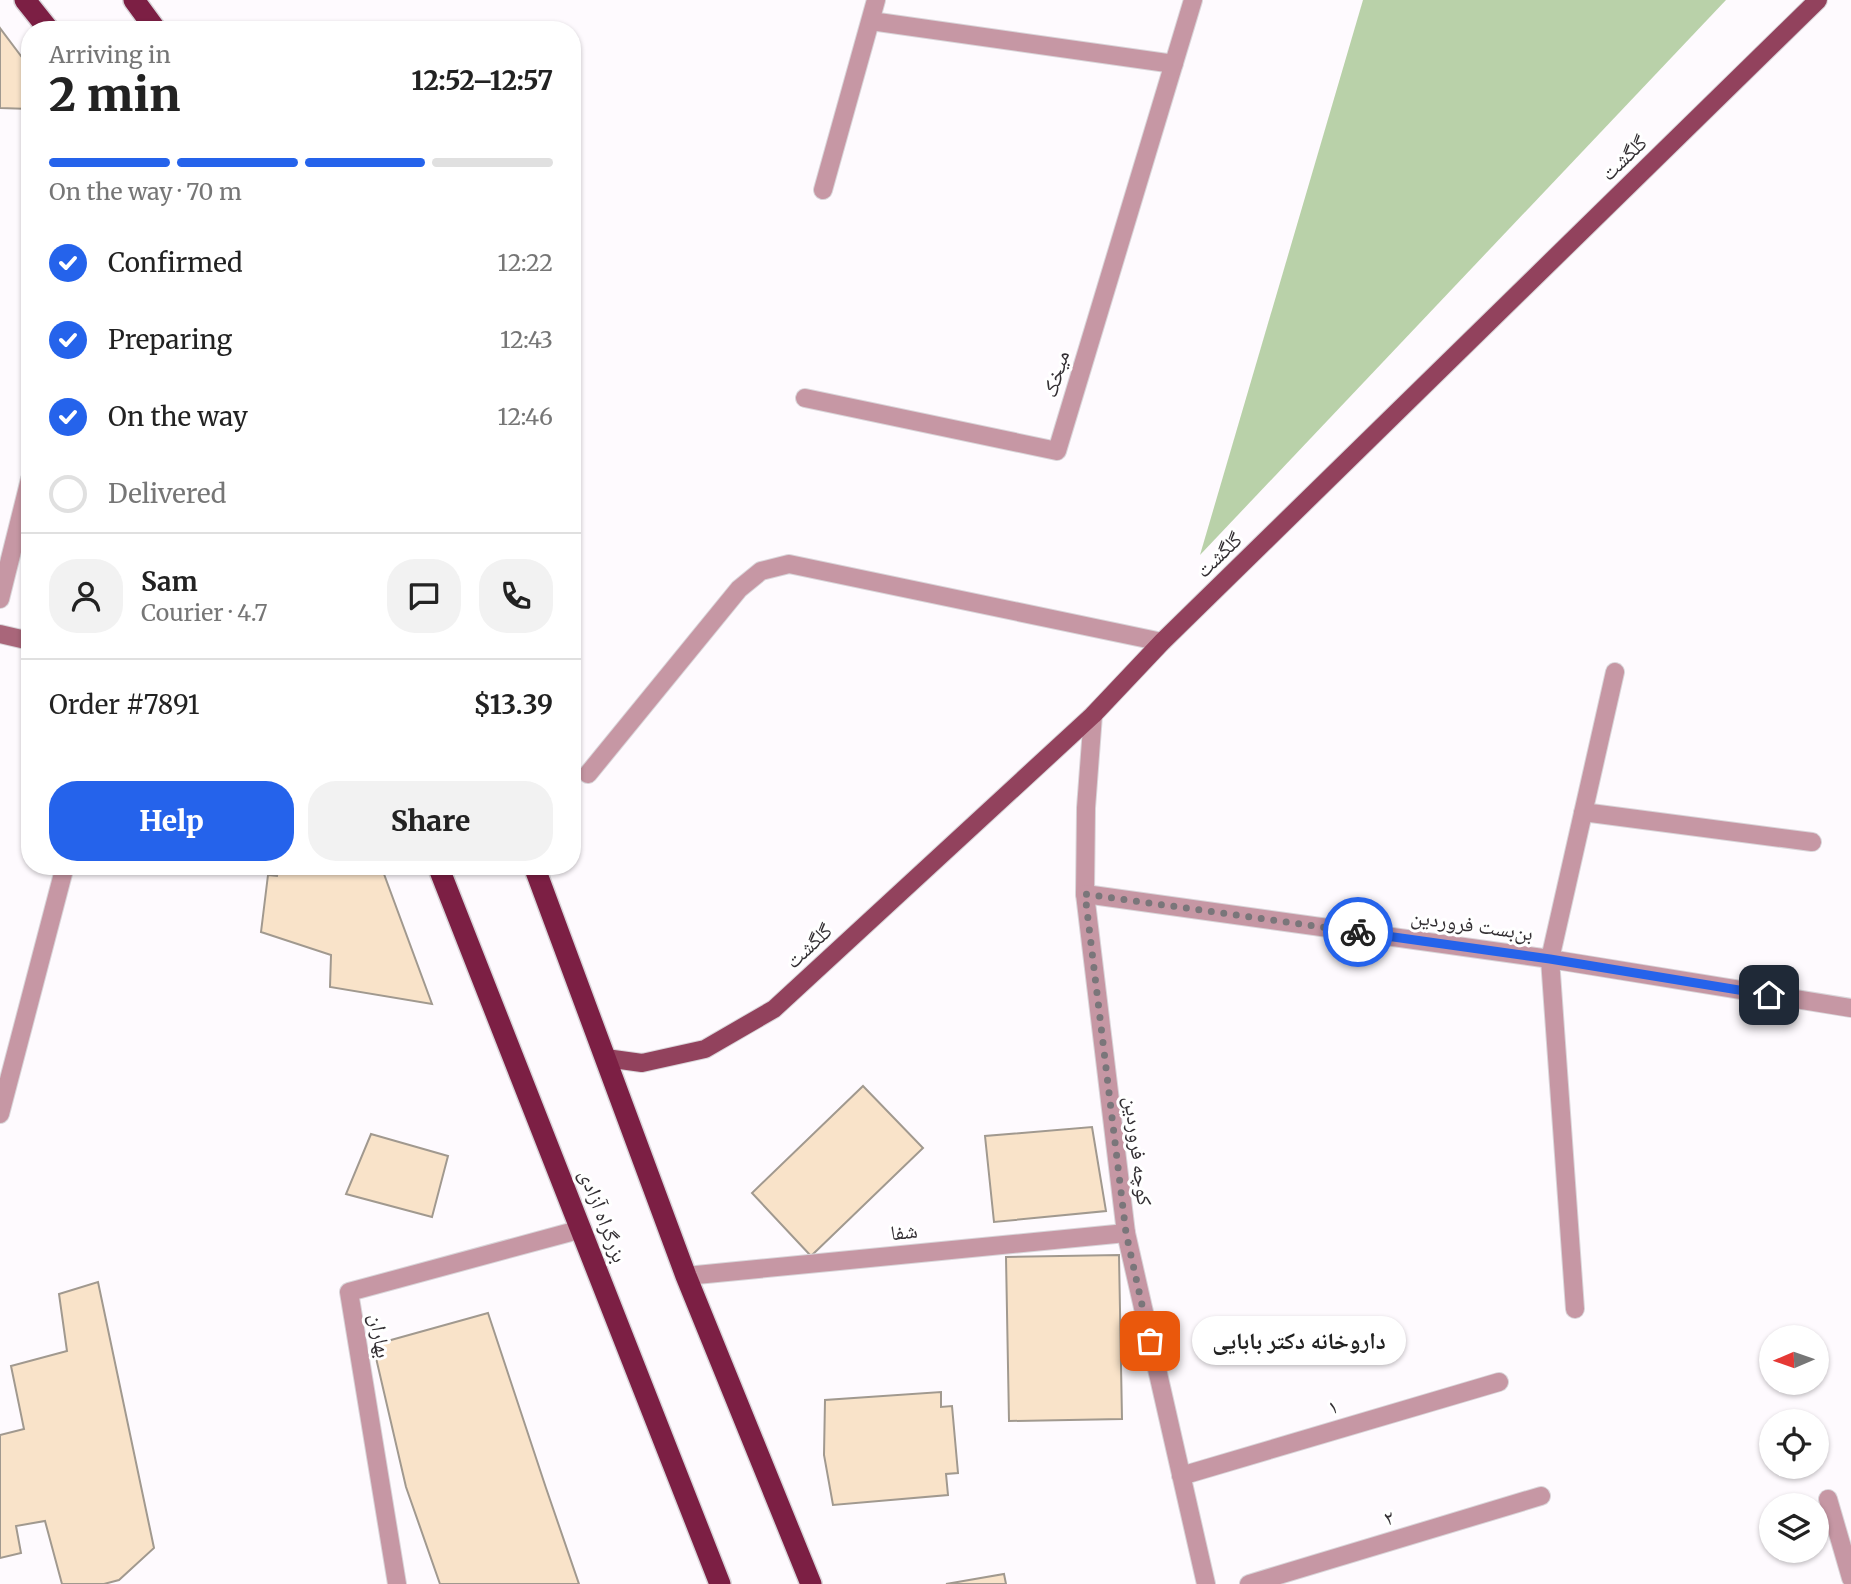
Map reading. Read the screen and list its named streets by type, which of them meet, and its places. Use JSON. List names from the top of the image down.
{
  "streets": {
    "highway": ["بزرگراه آزادی"],
    "main road": ["گلگشت"],
    "street": [
      "میخک",
      "بن‌بست فروردین",
      "کوچه فروردین",
      "شفا",
      "بهاران",
      "۱",
      "۲"
    ]
  },
  "crossings": [
    ["گلگشت", "کوچه فروردین"],
    ["بن‌بست فروردین", "کوچه فروردین"],
    ["کوچه فروردین", "شفا"],
    ["کوچه فروردین", "۱"],
    ["بزرگراه آزادی", "بهاران"]
  ],
  "places": ["داروخانه دکتر بابایی"],
  "north": "left",
  "page": {
    "heading": ["2 min", "Arriving in", "12:52–12:57"],
    "panel": [
      "Sam",
      "Courier · 4.7",
      "Order #7891",
      "$13.39"
    ],
    "bar": "On the way · 70 m",
    "list": [
      ["Confirmed", "12:22"],
      ["Preparing", "12:43"],
      ["On the way", "12:46"],
      "Delivered"
    ],
    "buttons": ["Help", "Share"],
    "bubble": "داروخانه دکتر بابایی"
  }
}
